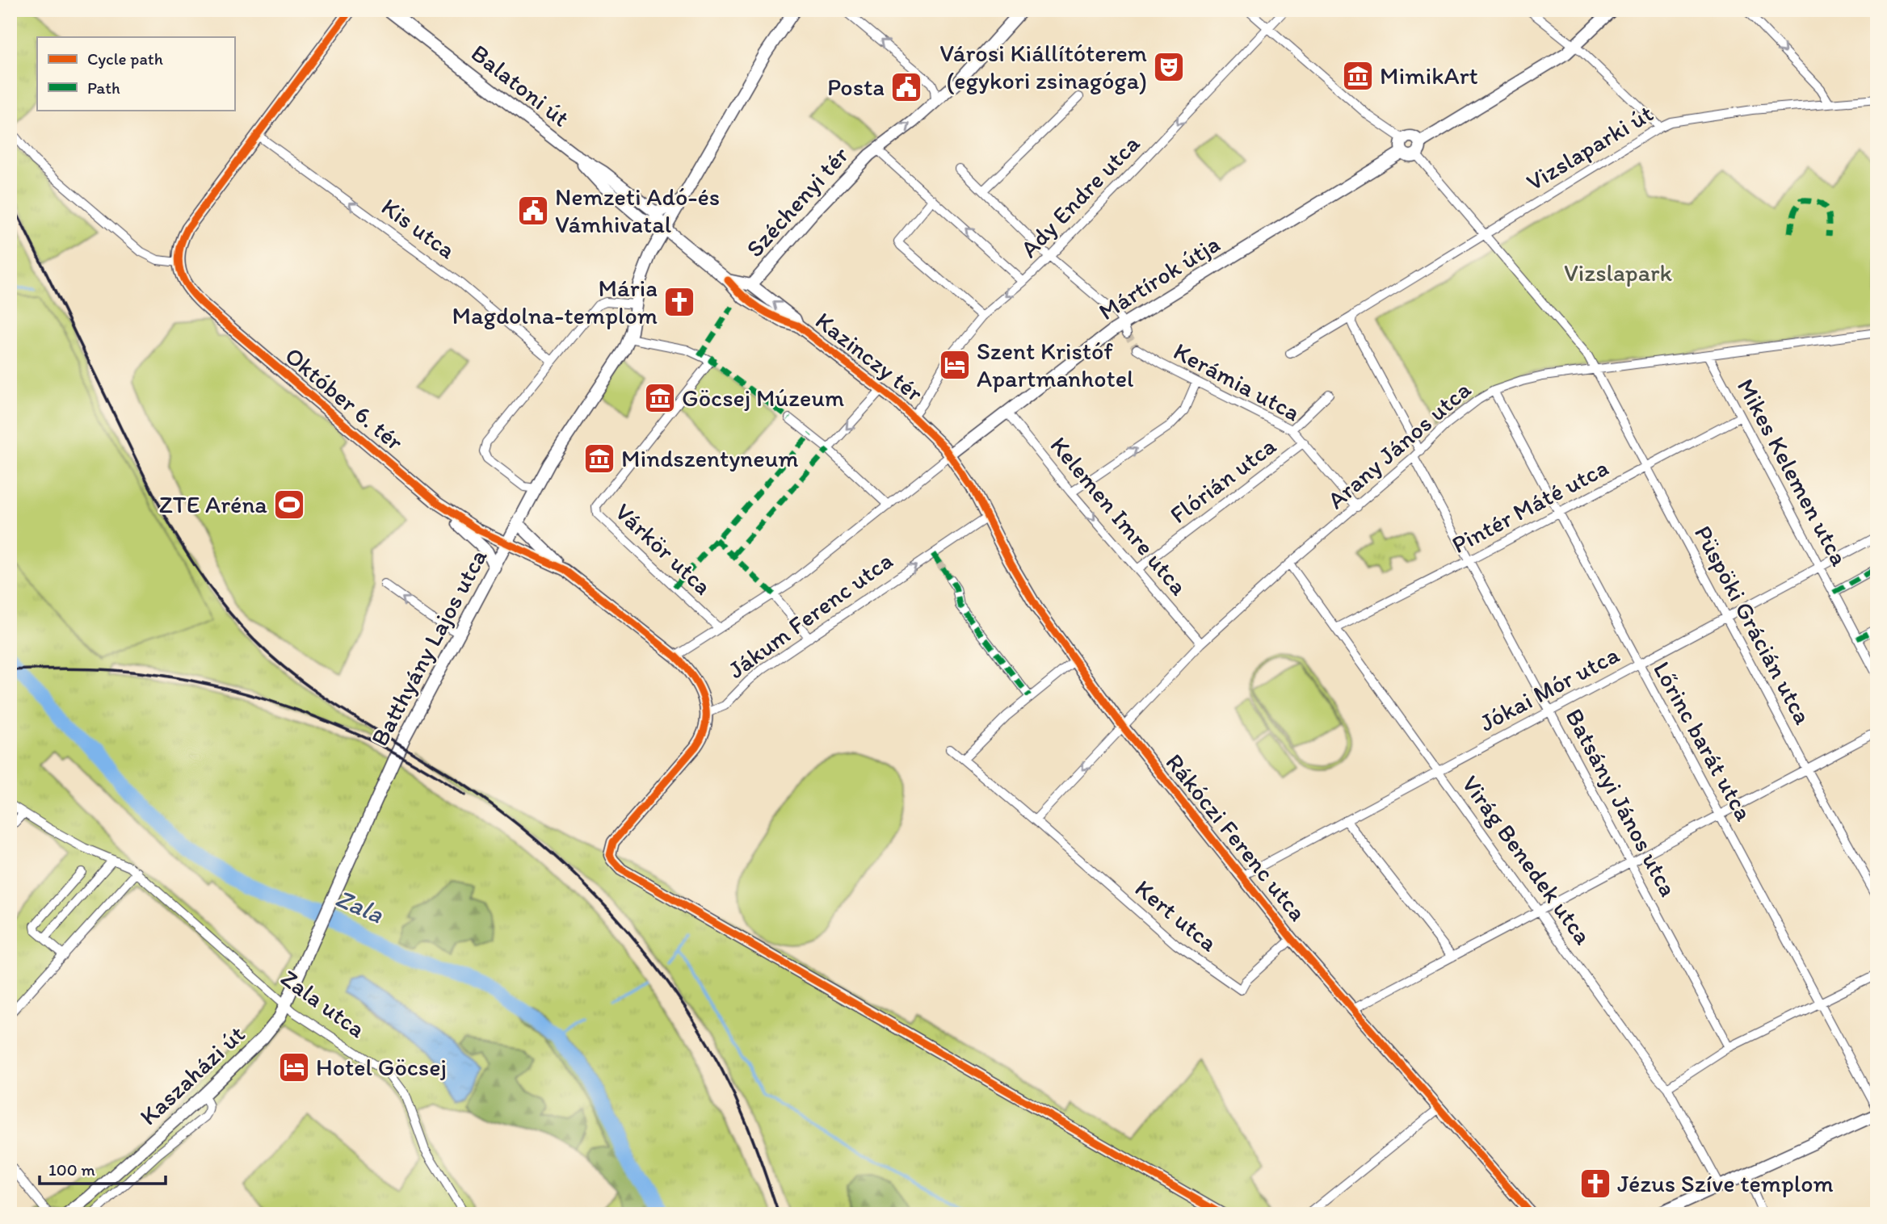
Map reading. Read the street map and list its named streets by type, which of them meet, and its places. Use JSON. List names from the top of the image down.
{
  "streets": {
    "street": [
      "Balatoni út",
      "Vizslaparki út",
      "Ady Endre utca",
      "Széchenyi tér",
      "Kis utca",
      "Mártírok útja",
      "Kazinczy tér",
      "Kerámia utca",
      "Október 6. tér",
      "Arany János utca",
      "Mikes Kelemen utca",
      "Flórián utca",
      "Pintér Máté utca",
      "Kelemen Imre utca",
      "Várkör utca",
      "Jákum Ferenc utca",
      "Püspöki Grácián utca",
      "Batthyány Lajos utca",
      "Jókai Mór utca",
      "Lőrinc barát utca",
      "Batsányi János utca",
      "Rákóczi Ferenc utca",
      "Virág Benedek utca",
      "Kert utca",
      "Zala utca",
      "Kaszaházi út"
    ]
  },
  "crossings": [
    ["Balatoni út", "Kazinczy tér"],
    ["Balatoni út", "Batthyány Lajos utca"],
    ["Vizslaparki út", "Püspöki Grácián utca"],
    ["Ady Endre utca", "Kazinczy tér"],
    ["Széchenyi tér", "Kazinczy tér"],
    ["Mártírok útja", "Kazinczy tér"],
    ["Mártírok útja", "Kelemen Imre utca"],
    ["Mártírok útja", "Püspöki Grácián utca"],
    ["Mártírok útja", "Rákóczi Ferenc utca"],
    ["Kazinczy tér", "Batthyány Lajos utca"],
    ["Kazinczy tér", "Rákóczi Ferenc utca"],
    ["Kerámia utca", "Arany János utca"],
    ["Kerámia utca", "Flórián utca"],
    ["Október 6. tér", "Batthyány Lajos utca"],
    ["Arany János utca", "Mikes Kelemen utca"],
    ["Arany János utca", "Kelemen Imre utca"],
    ["Arany János utca", "Püspöki Grácián utca"],
    ["Arany János utca", "Lőrinc barát utca"],
    ["Arany János utca", "Batsányi János utca"],
    ["Arany János utca", "Rákóczi Ferenc utca"],
    ["Arany János utca", "Virág Benedek utca"],
    ["Mikes Kelemen utca", "Pintér Máté utca"],
    ["Mikes Kelemen utca", "Jókai Mór utca"],
    ["Flórián utca", "Kelemen Imre utca"],
    ["Pintér Máté utca", "Püspöki Grácián utca"],
    ["Pintér Máté utca", "Lőrinc barát utca"],
    ["Pintér Máté utca", "Batsányi János utca"],
    ["Pintér Máté utca", "Virág Benedek utca"],
    ["Várkör utca", "Batthyány Lajos utca"],
    ["Jákum Ferenc utca", "Rákóczi Ferenc utca"],
    ["Püspöki Grácián utca", "Jókai Mór utca"],
    ["Batthyány Lajos utca", "Kaszaházi út"],
    ["Jókai Mór utca", "Lőrinc barát utca"],
    ["Jókai Mór utca", "Batsányi János utca"],
    ["Jókai Mór utca", "Rákóczi Ferenc utca"],
    ["Jókai Mór utca", "Virág Benedek utca"],
    ["Rákóczi Ferenc utca", "Kert utca"],
    ["Zala utca", "Kaszaházi út"]
  ],
  "one_way": ["Ady Endre utca", "Kis utca"],
  "water": ["Zala"],
  "parks": ["Vizslapark"],
  "places": {
    "theatre": ["Városi Kiállítóterem (egykori zsinagóga)"],
    "museum": ["MimikArt", "Göcsej Múzeum", "Mindszentyneum"],
    "public building": ["Posta", "Nemzeti Adó-és Vámhivatal"],
    "church": ["Mária Magdolna-templom", "Jézus Szíve templom"],
    "hotel": ["Szent Kristóf Apartmanhotel", "Hotel Göcsej"],
    "sports": ["ZTE Aréna"]
  },
  "legend": ["Cycle path", "Path"],
  "scale_bar": "100 m"
}
